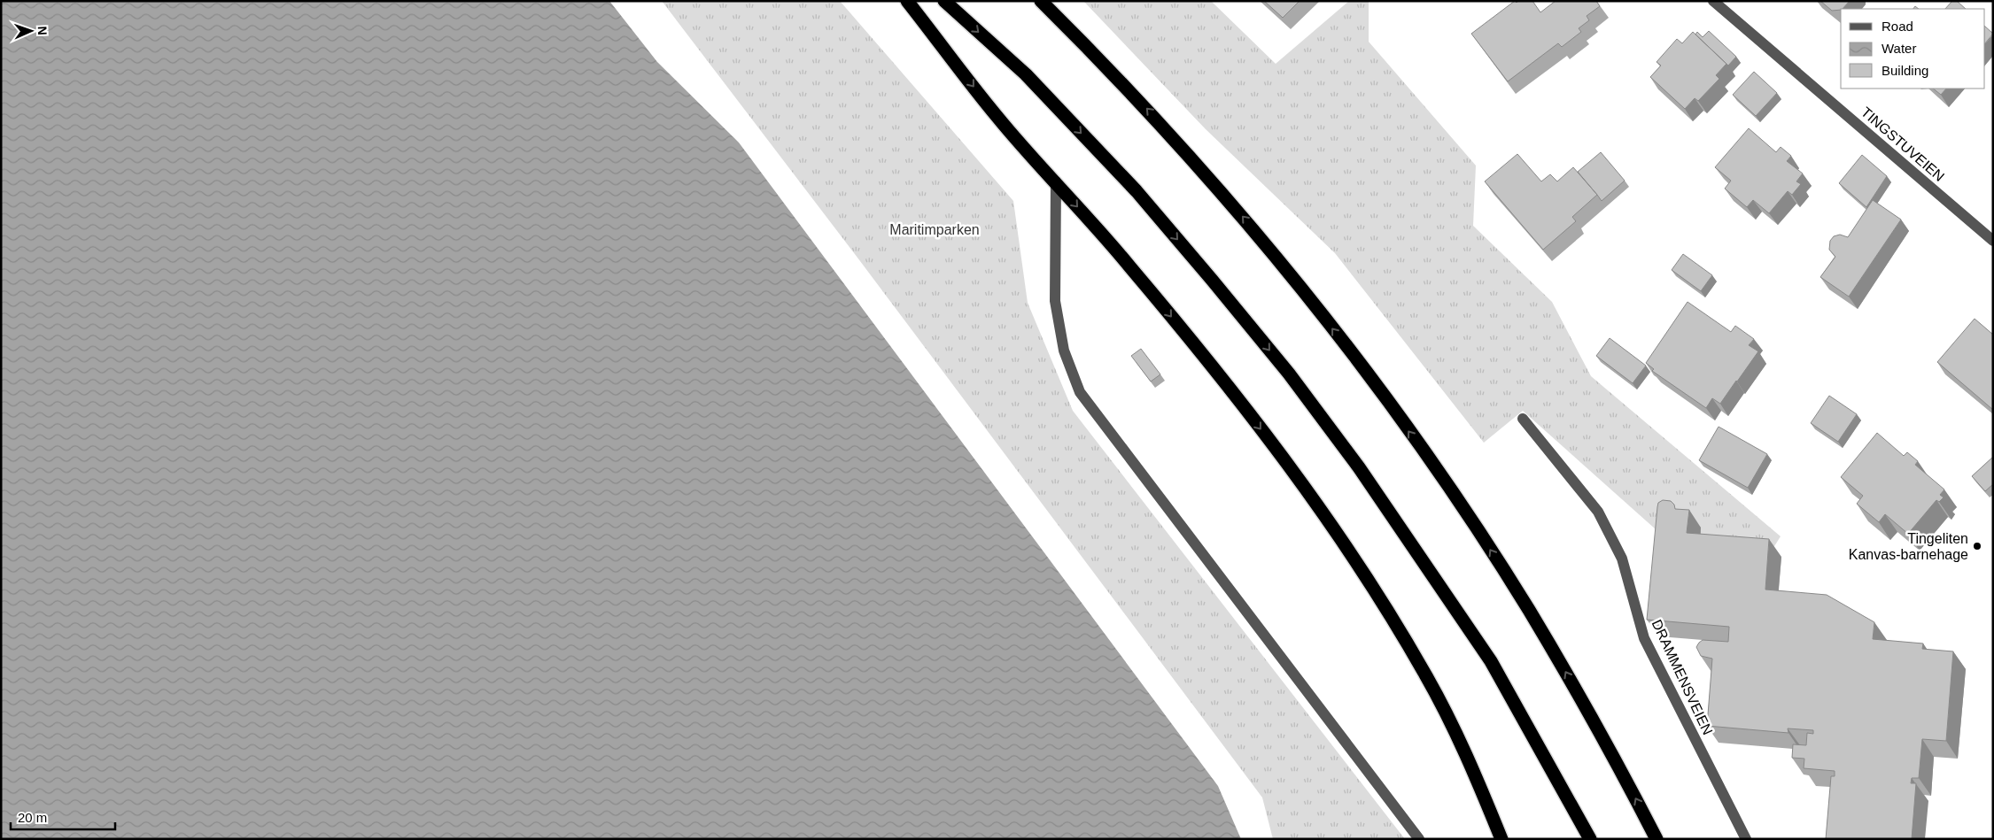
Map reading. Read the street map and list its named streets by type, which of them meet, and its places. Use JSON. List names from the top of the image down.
{
  "streets": {
    "street": ["TINGSTUVEIEN", "DRAMMENSVEIEN"]
  },
  "parks": ["Maritimparken"],
  "places": ["Tingeliten Kanvas-barnehage"],
  "legend": ["Road", "Water", "Building"],
  "scale_bar": "20 m",
  "north": "right"
}
